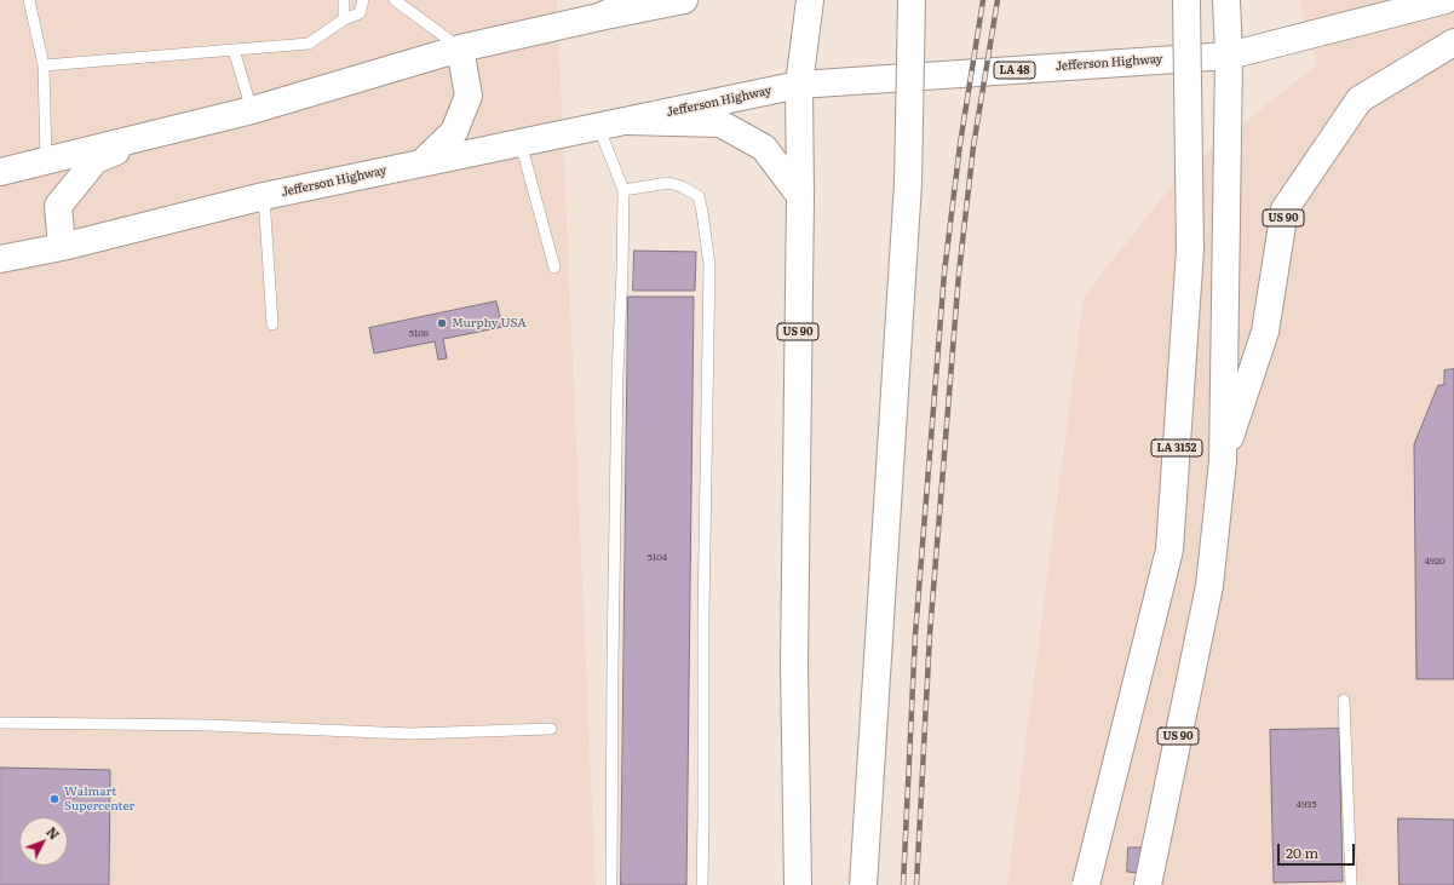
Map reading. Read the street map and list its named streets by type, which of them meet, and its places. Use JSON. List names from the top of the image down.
{
  "streets": {
    "main road": [
      "Jefferson Highway",
      "LA 48",
      "US 90",
      "LA 3152"
    ]
  },
  "crossings": [
    ["Jefferson Highway", "US 90"]
  ],
  "places": ["Murphy USA", "Walmart Supercenter"],
  "house_numbers": [
    "5108",
    "5104",
    "4920",
    "4935"
  ],
  "scale_bar": "20 m",
  "north": "top right"
}
